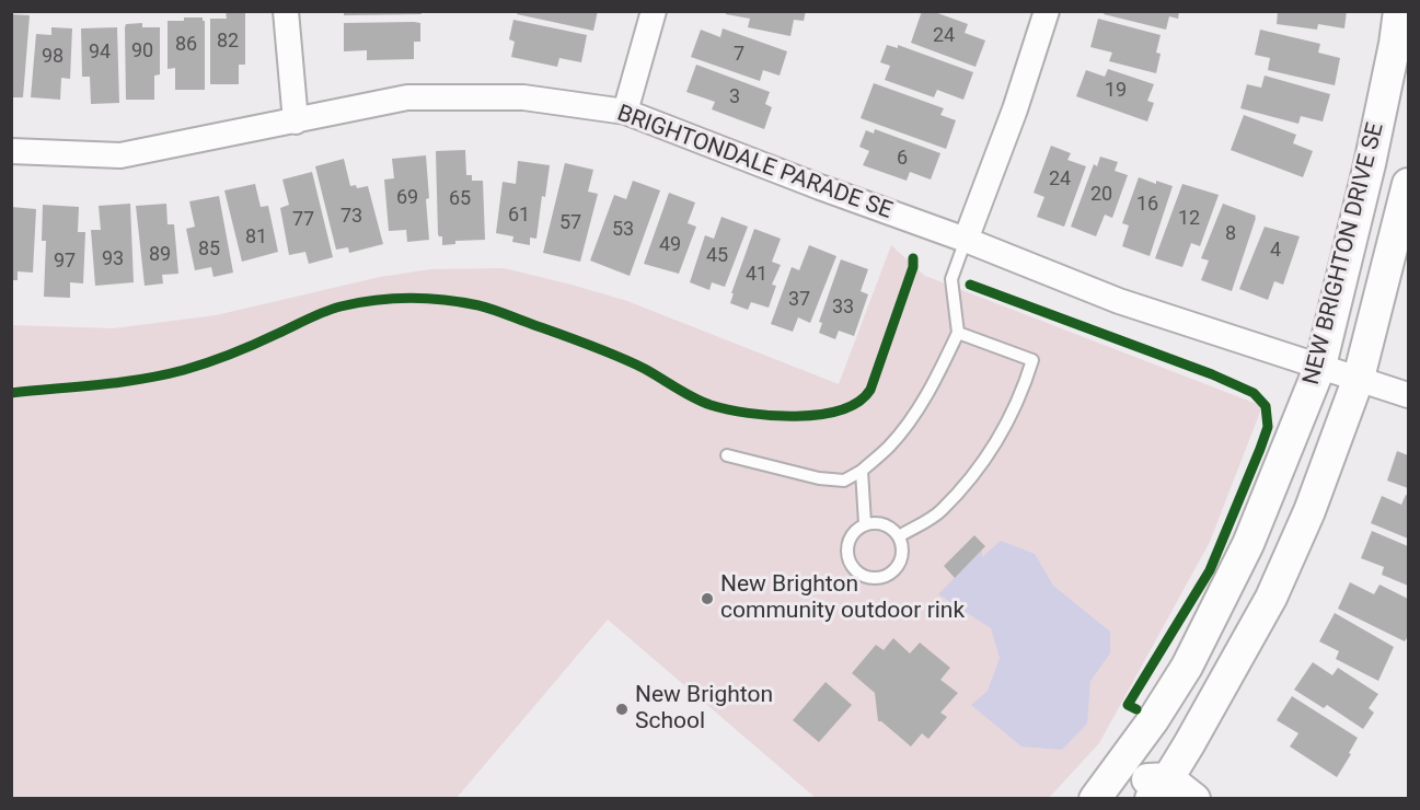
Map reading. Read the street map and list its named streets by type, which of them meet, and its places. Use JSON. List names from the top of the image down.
{
  "streets": {
    "street": ["BRIGHTONDALE PARADE SE", "NEW BRIGHTON DRIVE SE"]
  },
  "crossings": [
    ["BRIGHTONDALE PARADE SE", "NEW BRIGHTON DRIVE SE"]
  ],
  "places": ["New Brighton community outdoor rink", "New Brighton School"],
  "house_numbers": [
    "24",
    "82",
    "86",
    "90",
    "94",
    "7",
    "98",
    "19",
    "3",
    "6",
    "24",
    "20",
    "69",
    "65",
    "16",
    "61",
    "73",
    "12",
    "77",
    "57",
    "53",
    "8",
    "81",
    "49",
    "85",
    "4",
    "89",
    "45",
    "93",
    "97",
    "41",
    "37",
    "33"
  ]
}
